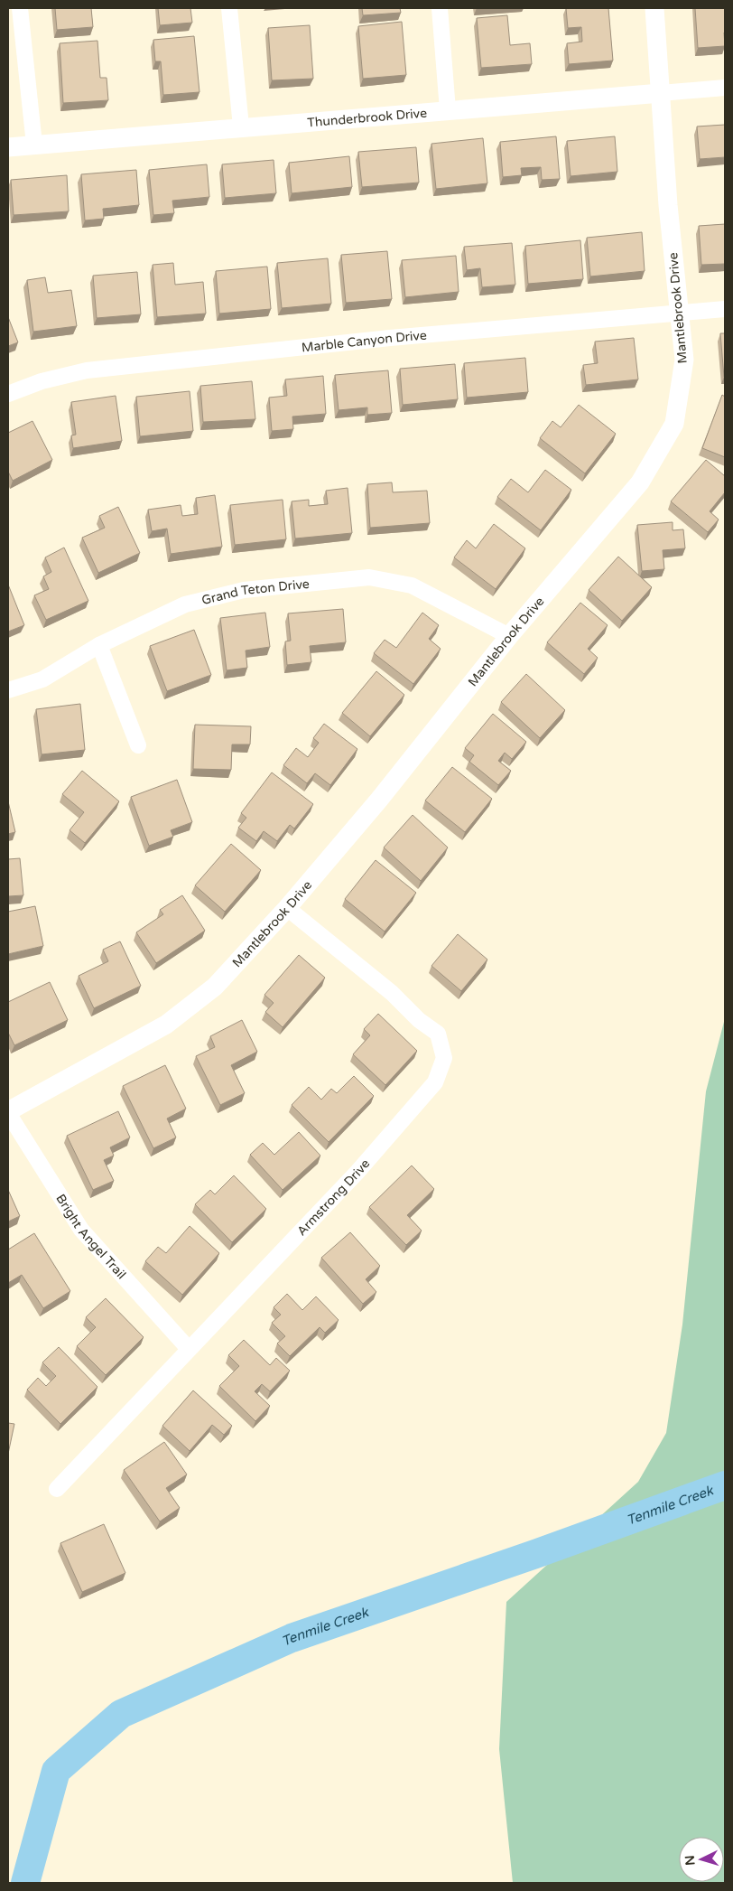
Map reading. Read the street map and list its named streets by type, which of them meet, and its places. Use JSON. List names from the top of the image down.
{
  "streets": {
    "street": [
      "Thunderbrook Drive",
      "Mantlebrook Drive",
      "Marble Canyon Drive",
      "Grand Teton Drive",
      "Armstrong Drive",
      "Bright Angel Trail"
    ]
  },
  "crossings": [
    ["Thunderbrook Drive", "Mantlebrook Drive"],
    ["Mantlebrook Drive", "Marble Canyon Drive"],
    ["Mantlebrook Drive", "Grand Teton Drive"],
    ["Mantlebrook Drive", "Armstrong Drive"],
    ["Mantlebrook Drive", "Bright Angel Trail"],
    ["Armstrong Drive", "Bright Angel Trail"]
  ],
  "water": ["Tenmile Creek"],
  "north": "left"
}
